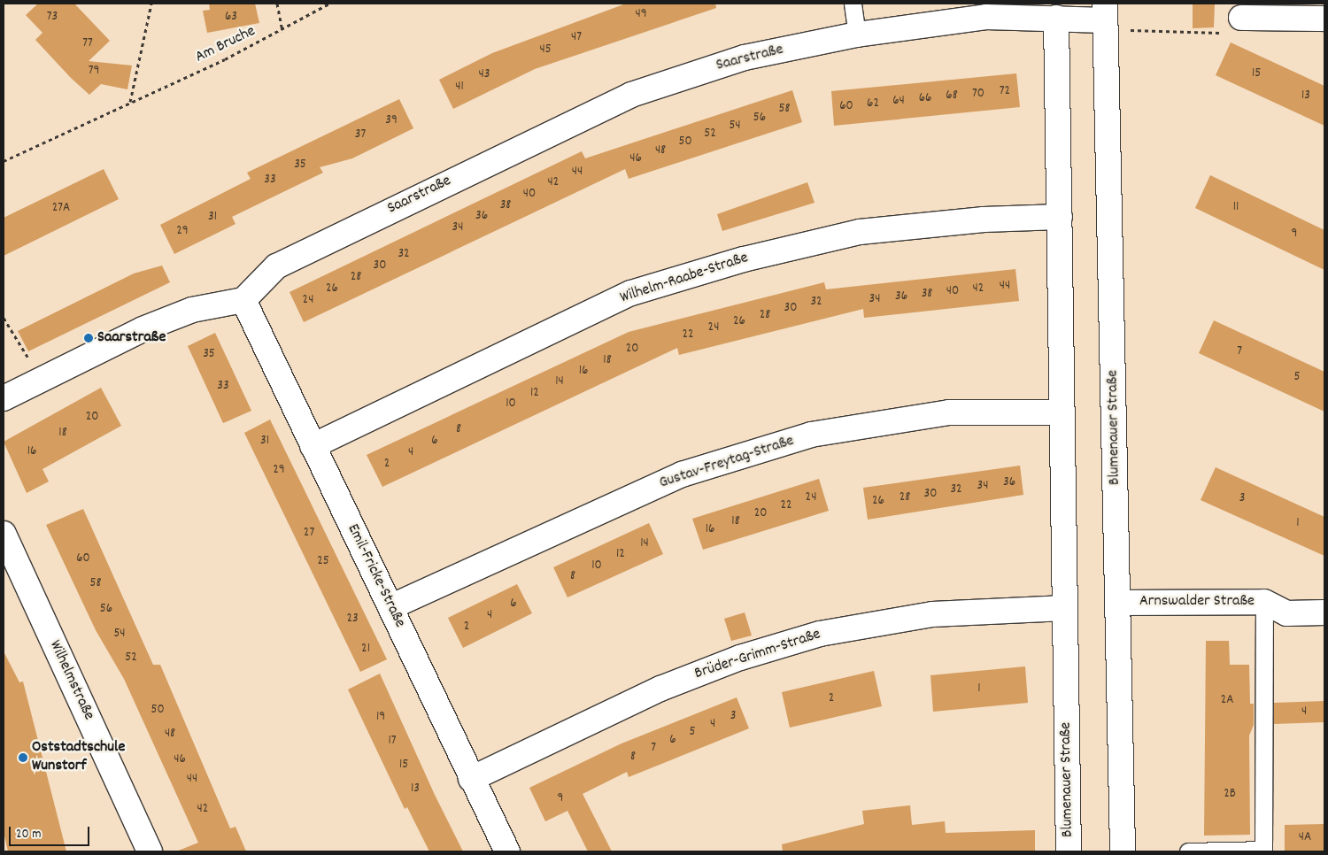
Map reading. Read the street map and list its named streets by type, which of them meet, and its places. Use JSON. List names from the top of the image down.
{
  "streets": {
    "street": [
      "Saarstraße",
      "Wilhelm-Raabe-Straße",
      "Blumenauer Straße",
      "Gustav-Freytag-Straße",
      "Emil-Fricke-Straße",
      "Arnswalder Straße",
      "Brüder-Grimm-Straße",
      "Wilhelmstraße"
    ],
    "path": ["Am Bruche"]
  },
  "crossings": [
    ["Saarstraße", "Blumenauer Straße"],
    ["Saarstraße", "Emil-Fricke-Straße"],
    ["Wilhelm-Raabe-Straße", "Blumenauer Straße"],
    ["Wilhelm-Raabe-Straße", "Emil-Fricke-Straße"],
    ["Blumenauer Straße", "Gustav-Freytag-Straße"],
    ["Blumenauer Straße", "Arnswalder Straße"],
    ["Blumenauer Straße", "Brüder-Grimm-Straße"],
    ["Gustav-Freytag-Straße", "Emil-Fricke-Straße"],
    ["Emil-Fricke-Straße", "Brüder-Grimm-Straße"]
  ],
  "places": ["Saarstraße", "Oststadtschule Wunstorf"],
  "house_numbers": [
    "49",
    "73",
    "63",
    "47",
    "77",
    "45",
    "79",
    "15",
    "43",
    "41",
    "72",
    "70",
    "68",
    "13",
    "66",
    "64",
    "62",
    "60",
    "58",
    "56",
    "39",
    "54",
    "52",
    "37",
    "50",
    "48",
    "46",
    "35",
    "44",
    "33",
    "42",
    "40",
    "38",
    "11",
    "27A",
    "36",
    "31",
    "34",
    "29",
    "9",
    "32",
    "30",
    "28",
    "44",
    "26",
    "42",
    "40",
    "38",
    "36",
    "34",
    "24",
    "32",
    "30",
    "28",
    "26",
    "24",
    "22",
    "20",
    "7",
    "35",
    "18",
    "16",
    "5",
    "14",
    "33",
    "12",
    "10",
    "20",
    "8",
    "18",
    "31",
    "6",
    "16",
    "4",
    "2",
    "29",
    "36",
    "34",
    "32",
    "30",
    "24",
    "28",
    "3",
    "26",
    "22",
    "20",
    "18",
    "1",
    "16",
    "27",
    "14",
    "12",
    "60",
    "25",
    "10",
    "8",
    "58",
    "6",
    "56",
    "4",
    "23",
    "2",
    "54",
    "21",
    "52",
    "1",
    "2",
    "2A",
    "50",
    "4",
    "3",
    "19",
    "4",
    "5",
    "48",
    "6",
    "17",
    "7",
    "8",
    "46",
    "15",
    "44",
    "13",
    "2B",
    "9",
    "42",
    "4A"
  ],
  "scale_bar": "20 m"
}
